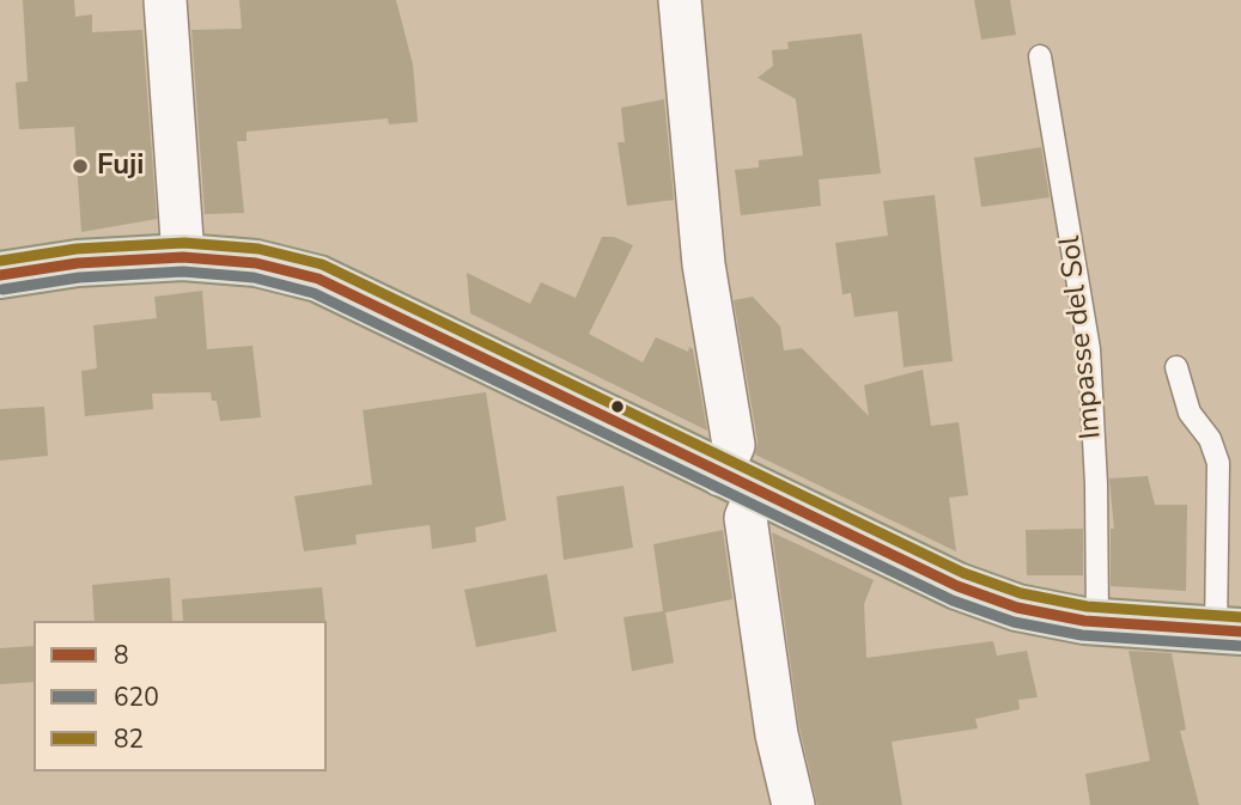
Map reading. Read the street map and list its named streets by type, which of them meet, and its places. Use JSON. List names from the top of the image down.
{
  "streets": {
    "lane": ["Impasse del Sol"]
  },
  "places": ["Fuji"],
  "lines": ["transit line 82", "transit line 8", "transit line 620"],
  "legend": ["8", "620", "82"]
}
